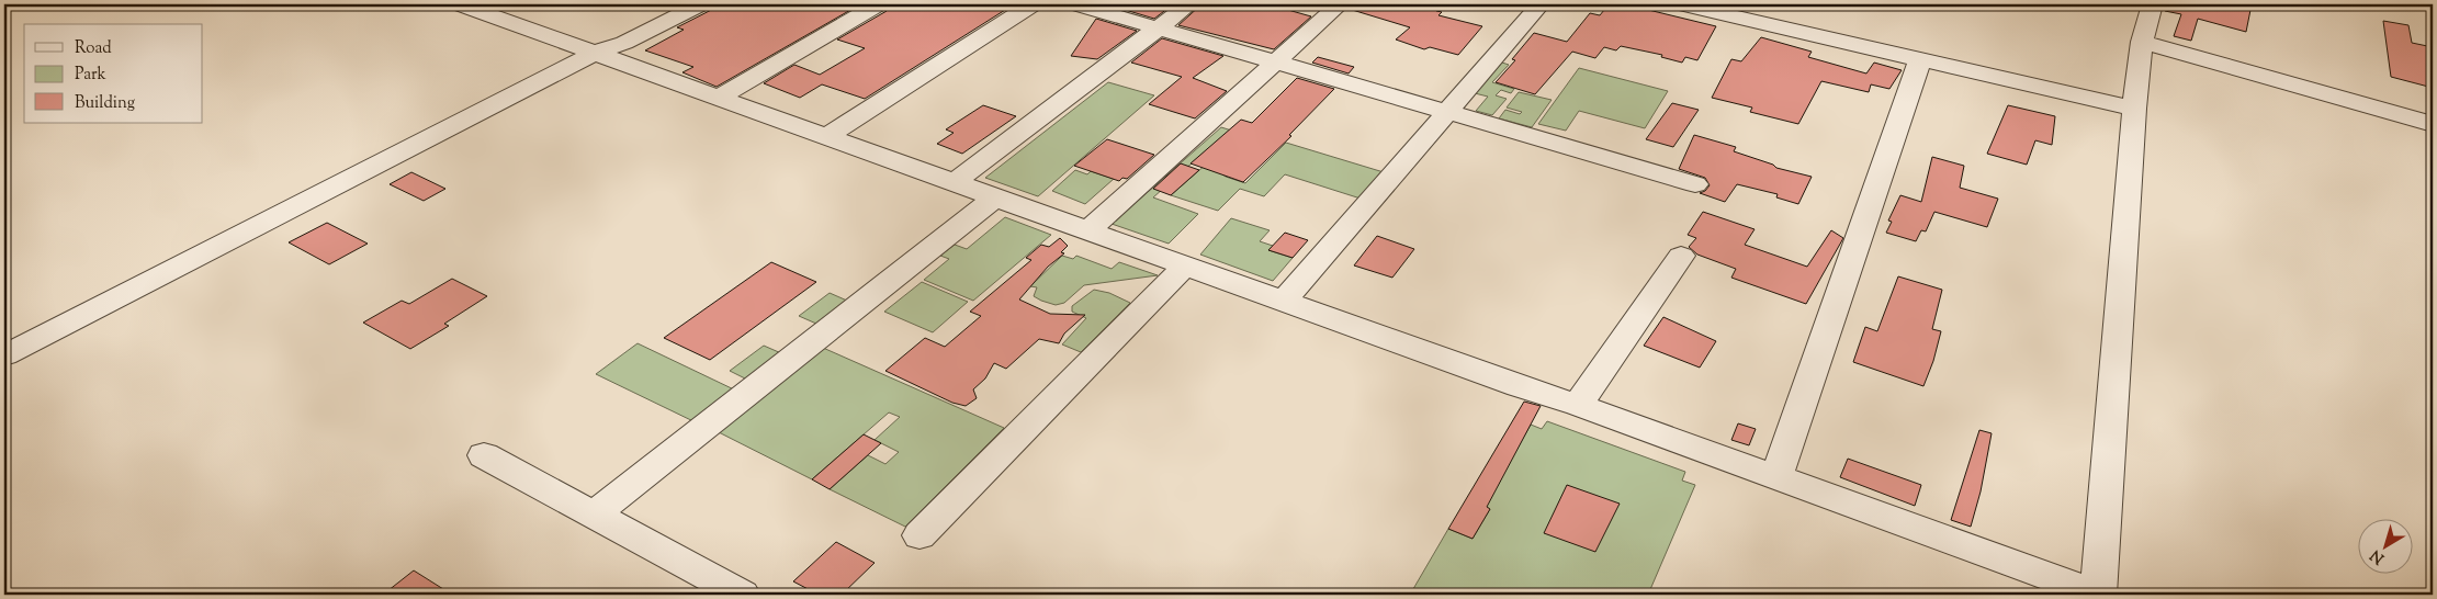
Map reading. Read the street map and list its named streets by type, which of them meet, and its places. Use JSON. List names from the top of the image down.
{
  "legend": ["Road", "Park", "Building"],
  "north": "bottom left"
}
